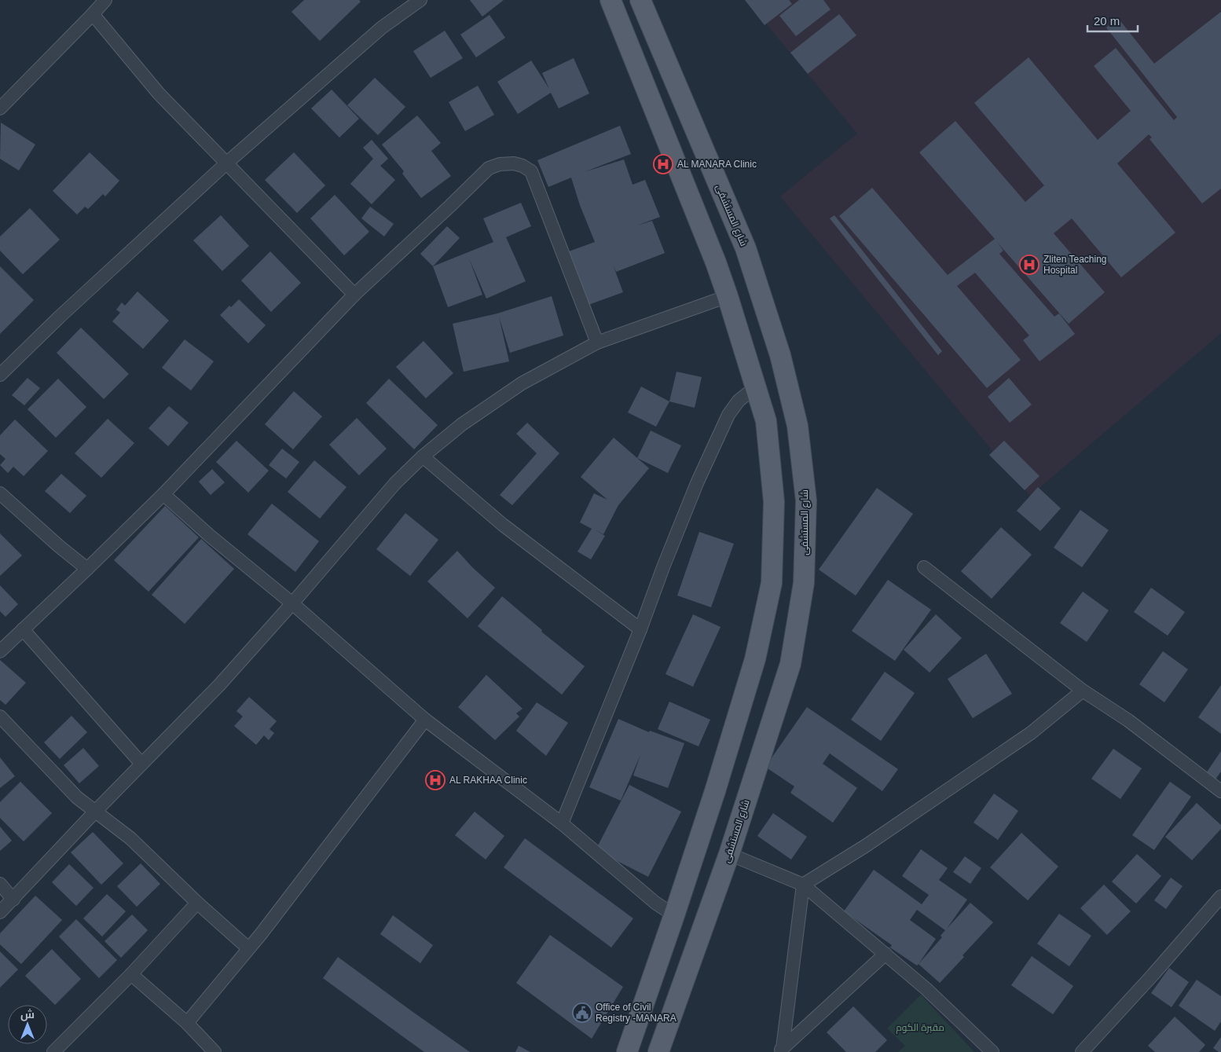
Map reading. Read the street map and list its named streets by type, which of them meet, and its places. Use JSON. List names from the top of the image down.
{
  "streets": {
    "main road": ["شارع المستشفى"]
  },
  "parks": ["مقبرة الكوم"],
  "places": {
    "hospital": ["AL MANARA Clinic", "Zliten Teaching Hospital", "AL RAKHAA Clinic"],
    "public building": ["Office of Civil Registry -MANARA"]
  },
  "scale_bar": "20 m",
  "north": "top"
}
